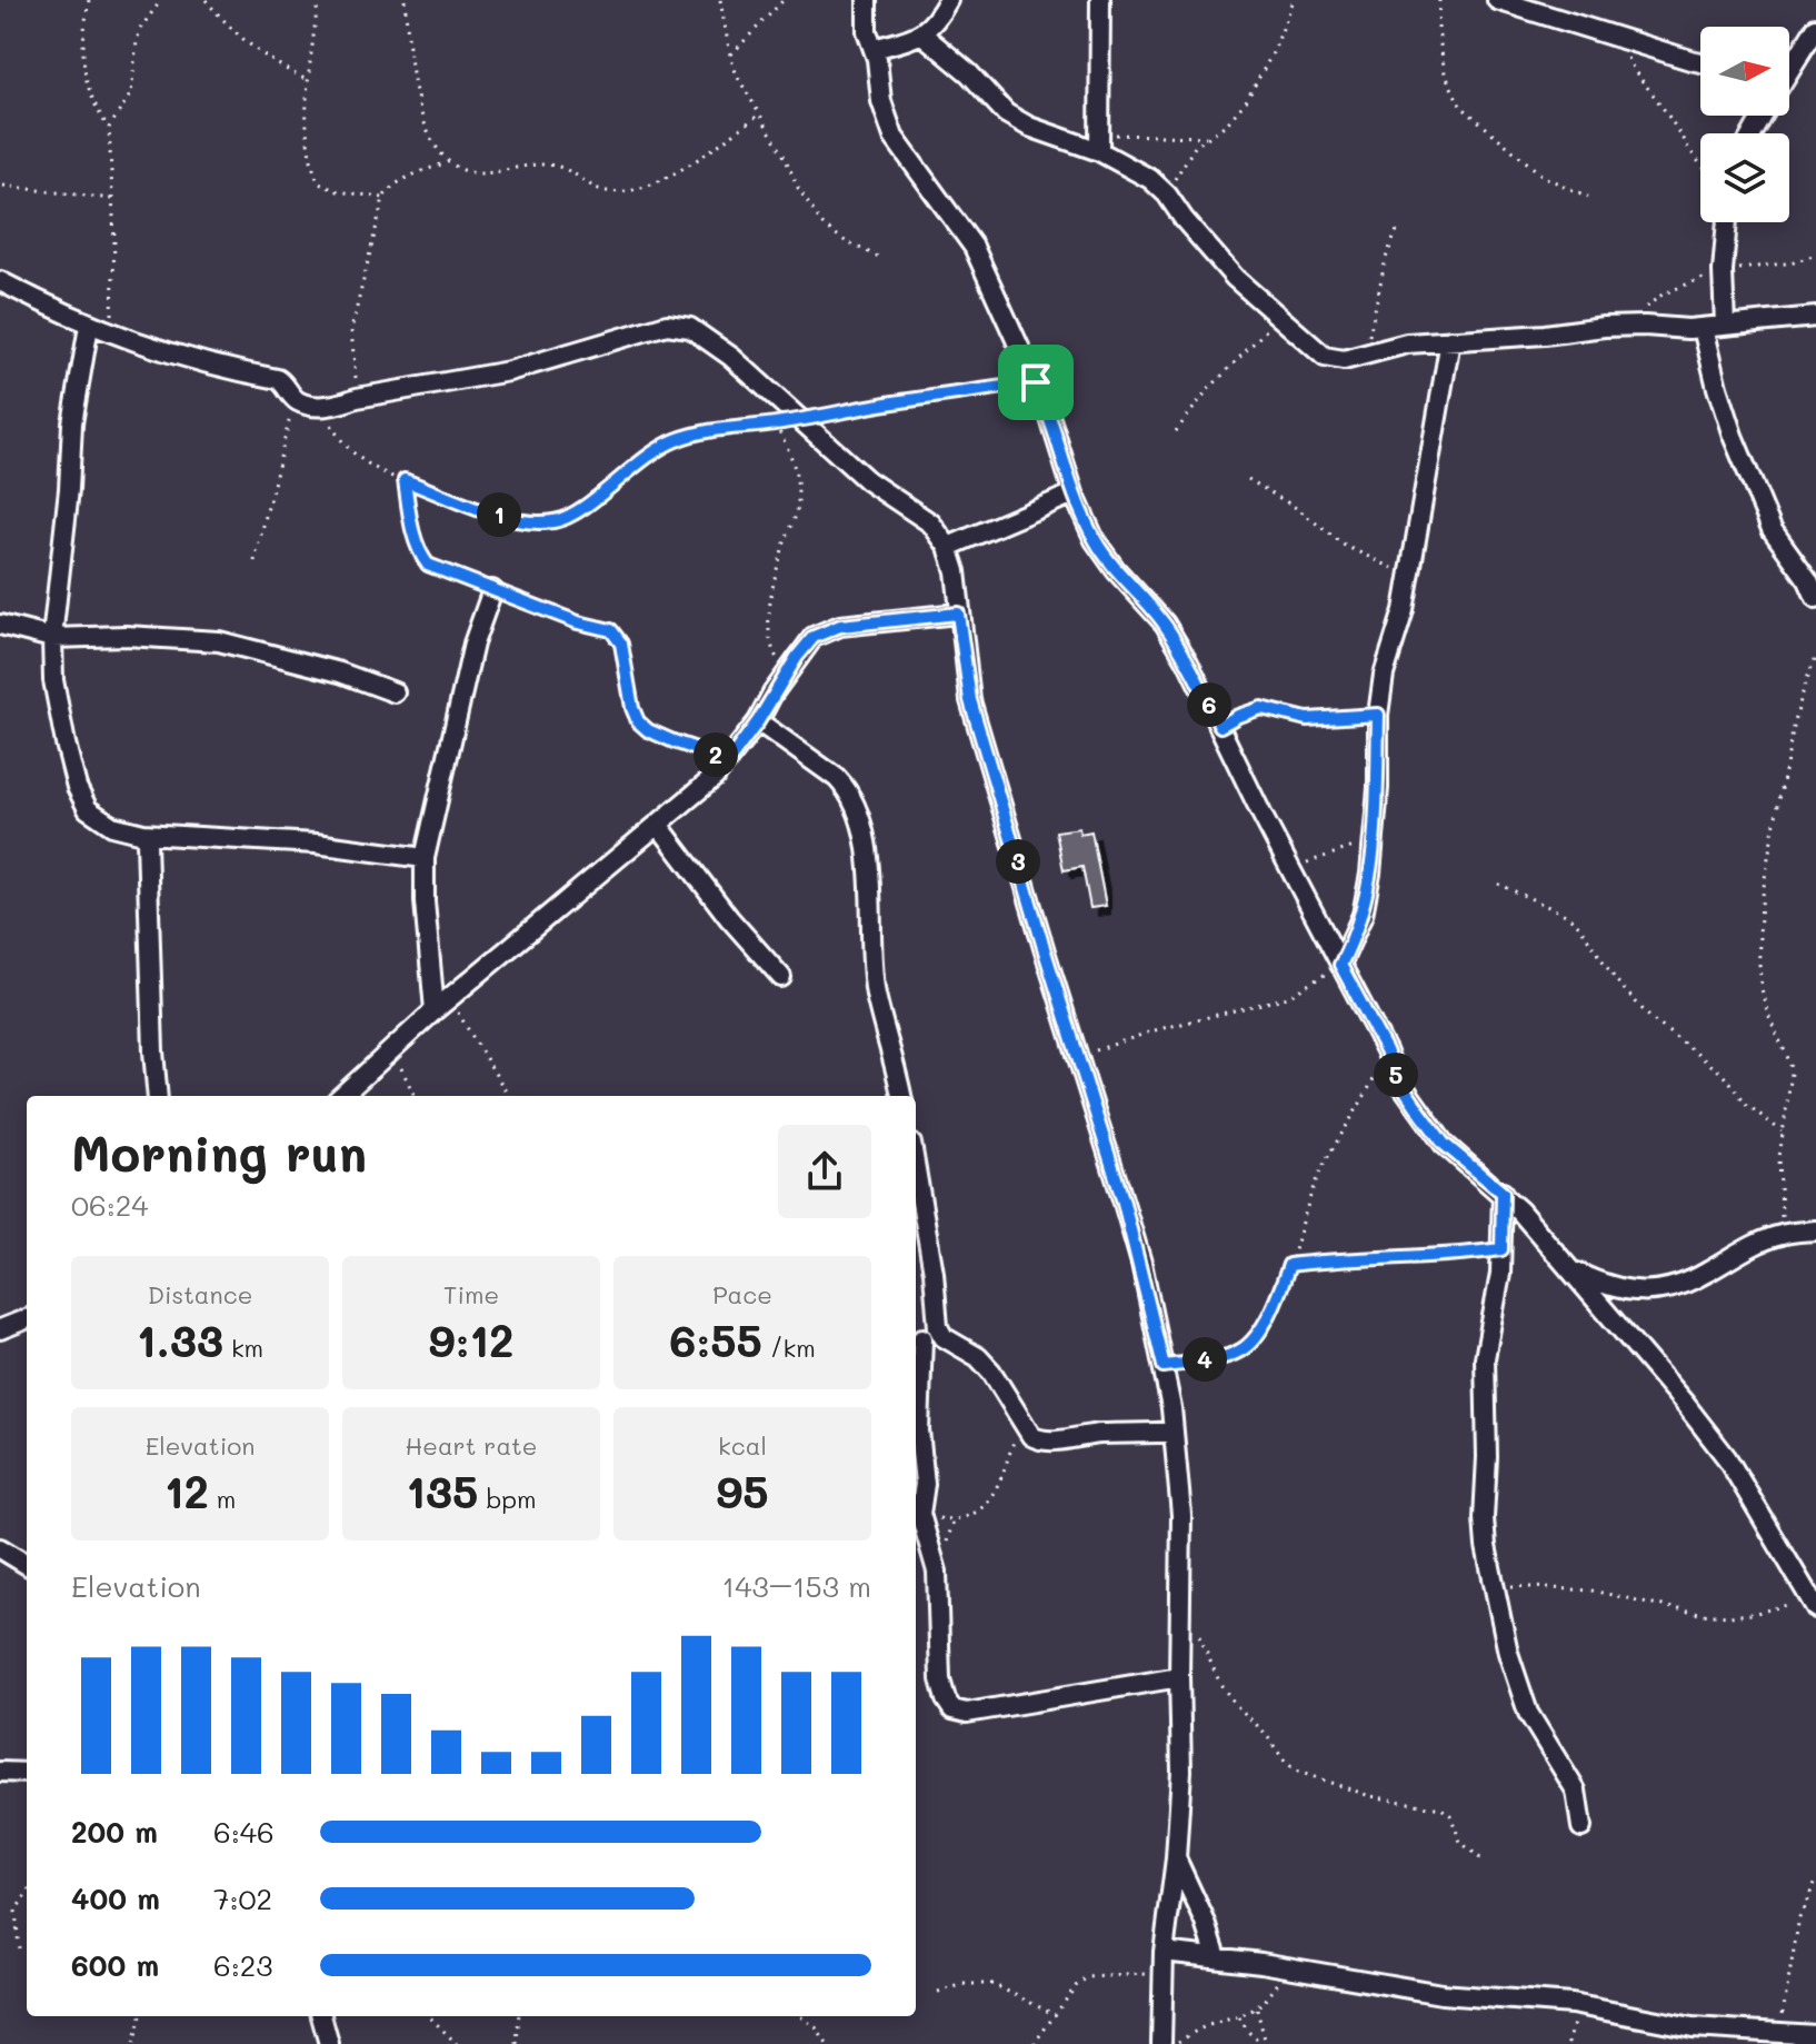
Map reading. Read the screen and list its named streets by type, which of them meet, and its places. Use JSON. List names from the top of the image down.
{
  "north": "right",
  "page": {
    "pins": [
      "1",
      "6",
      "2",
      "3",
      "5",
      "4"
    ],
    "heading": ["Morning run", "06:24"],
    "stats": [
      ["Distance", "1.33 km"],
      ["Time", "9:12"],
      ["Pace", "6:55 /km"],
      ["Elevation", "12 m"],
      ["Heart rate", "135 bpm"],
      ["kcal", "95"]
    ],
    "chart": ["Elevation", "143–153 m"],
    "list": [
      {
        "name": "200 m",
        "note": "6:46"
      },
      {
        "name": "400 m",
        "note": "7:02"
      },
      {
        "name": "600 m",
        "note": "6:23"
      }
    ]
  }
}
